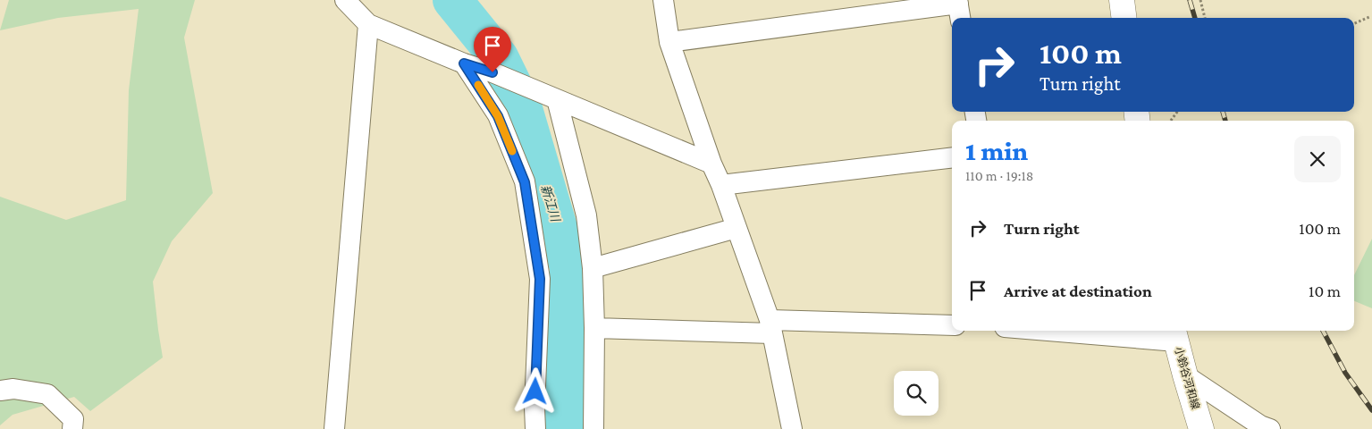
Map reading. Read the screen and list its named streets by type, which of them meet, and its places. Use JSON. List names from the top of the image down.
{
  "streets": {
    "main road": ["小鈴谷河和線"]
  },
  "water": ["新江川"],
  "page": {
    "turn": ["100 m", "Turn right"],
    "heading": ["1 min", "110 m · 19:18"],
    "list": [
      {
        "name": "Turn right",
        "value": "100 m"
      },
      {
        "name": "Arrive at destination",
        "value": "10 m"
      }
    ]
  }
}
